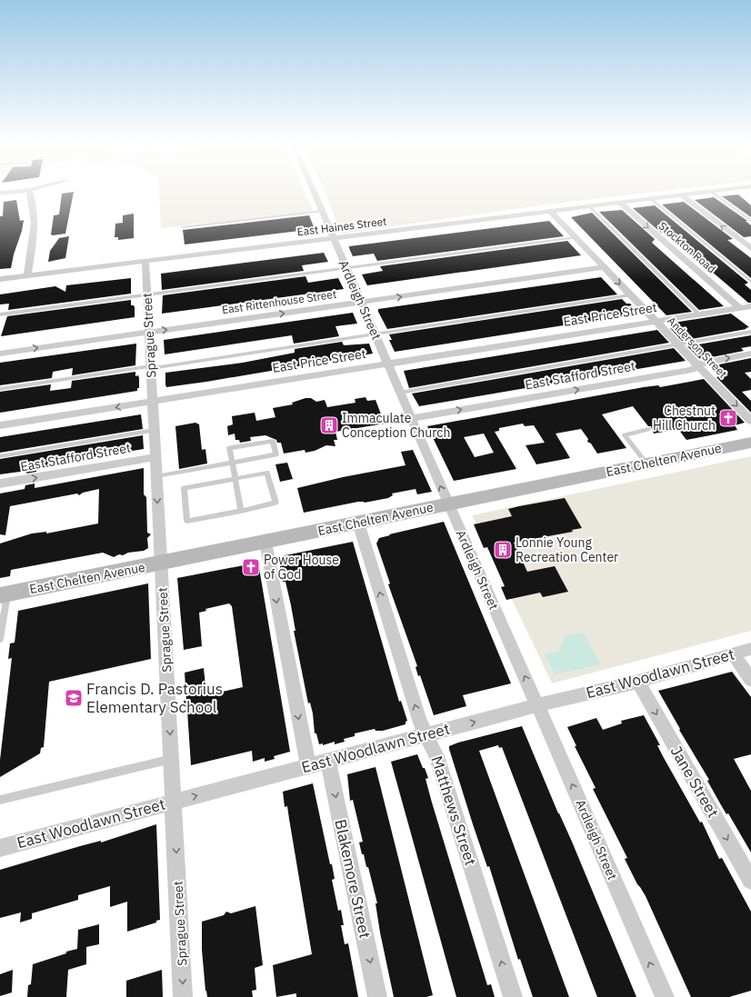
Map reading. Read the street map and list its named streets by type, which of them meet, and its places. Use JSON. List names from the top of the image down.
{
  "streets": {
    "street": [
      "East Haines Street",
      "Stockton Road",
      "Ardleigh Street",
      "East Rittenhouse Street",
      "East Price Street",
      "Sprague Street",
      "Anderson Street",
      "East Stafford Street",
      "East Chelten Avenue",
      "East Woodlawn Street",
      "Jane Street",
      "Matthews Street",
      "Blakemore Street"
    ]
  },
  "crossings": [
    ["East Haines Street", "Stockton Road"],
    ["East Haines Street", "Ardleigh Street"],
    ["East Haines Street", "Sprague Street"],
    ["East Haines Street", "Anderson Street"],
    ["Stockton Road", "East Price Street"],
    ["Ardleigh Street", "East Rittenhouse Street"],
    ["Ardleigh Street", "East Price Street"],
    ["Ardleigh Street", "East Stafford Street"],
    ["Ardleigh Street", "East Chelten Avenue"],
    ["Ardleigh Street", "East Woodlawn Street"],
    ["East Rittenhouse Street", "Sprague Street"],
    ["East Rittenhouse Street", "Anderson Street"],
    ["East Price Street", "Sprague Street"],
    ["East Price Street", "Anderson Street"],
    ["Sprague Street", "East Stafford Street"],
    ["Sprague Street", "East Chelten Avenue"],
    ["Sprague Street", "East Woodlawn Street"],
    ["Anderson Street", "East Stafford Street"],
    ["East Chelten Avenue", "Matthews Street"],
    ["East Woodlawn Street", "Jane Street"],
    ["East Woodlawn Street", "Matthews Street"],
    ["East Woodlawn Street", "Blakemore Street"]
  ],
  "one_way": [
    "Ardleigh Street",
    "Sprague Street",
    "Anderson Street",
    "East Stafford Street",
    "Jane Street",
    "Matthews Street",
    "Blakemore Street"
  ],
  "places": {
    "church": ["Chestnut Hill Church", "Power House of God"],
    "building": ["Immaculate Conception Church", "Lonnie Young Recreation Center"],
    "school or university": ["Francis D. Pastorius Elementary School"]
  }
}
